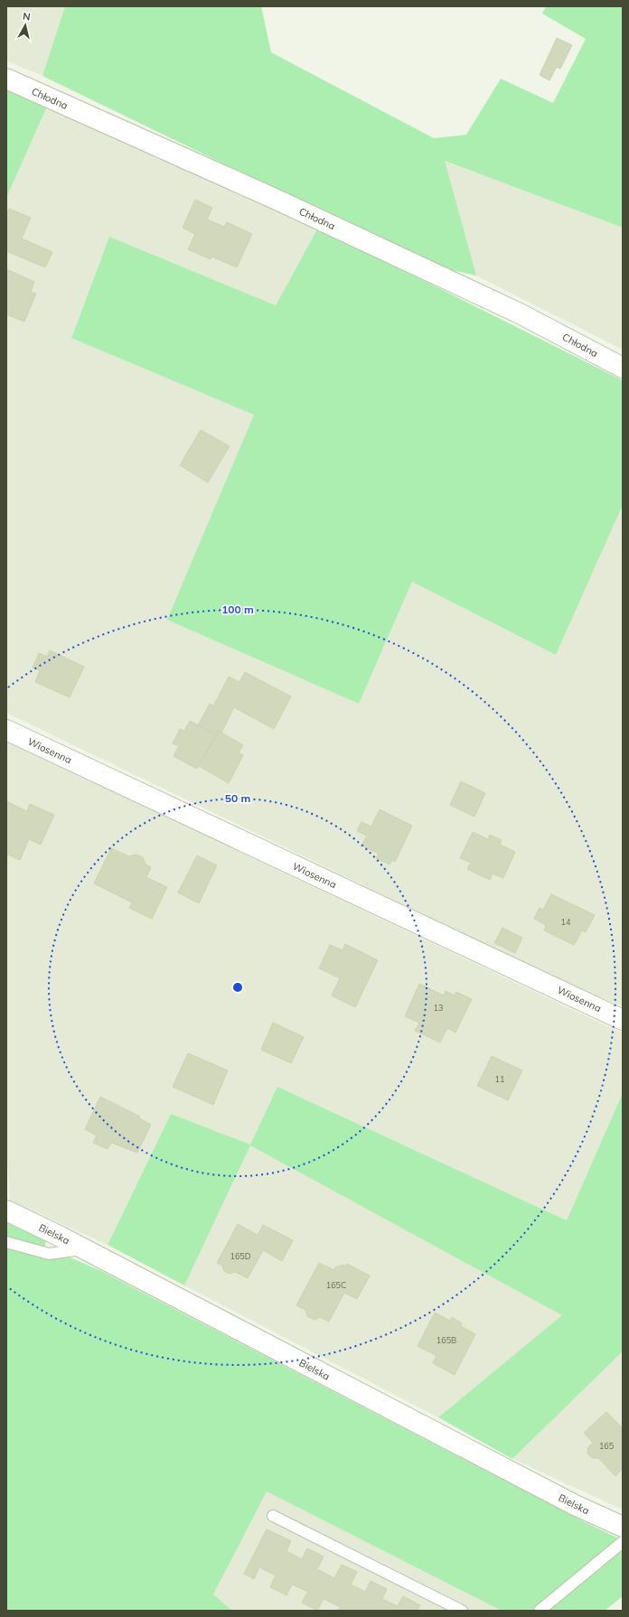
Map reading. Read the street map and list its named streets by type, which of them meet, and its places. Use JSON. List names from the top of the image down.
{
  "streets": {
    "street": ["Chłodna", "Wiosenna", "Bielska"]
  },
  "house_numbers": [
    "14",
    "13",
    "11",
    "165D",
    "165C",
    "165B",
    "165"
  ],
  "north": "top",
  "rings": ["100 m", "50 m"]
}
